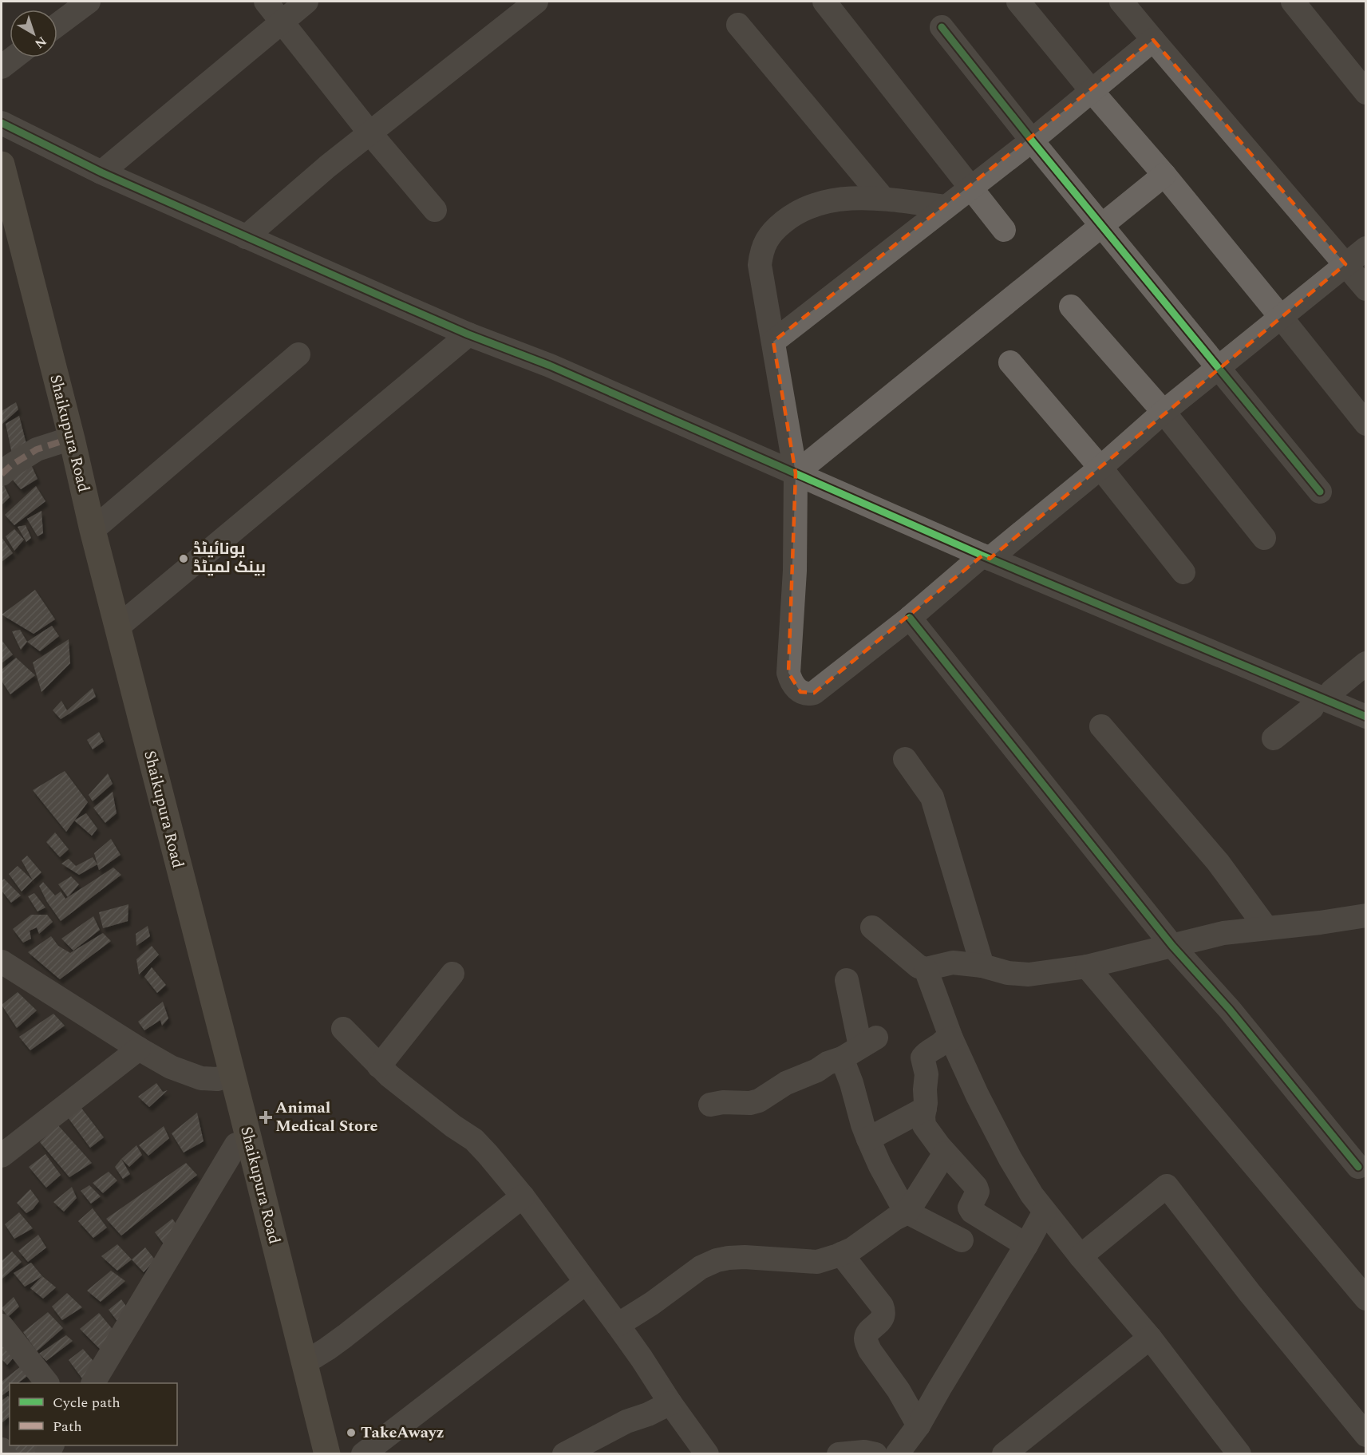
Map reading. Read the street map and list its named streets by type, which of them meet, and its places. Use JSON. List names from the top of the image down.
{
  "streets": {
    "main road": ["Shaikupura Road"]
  },
  "places": {
    "other": ["یونائیٹڈ بینک لمیٹڈ", "TakeAwayz"],
    "health": ["Animal Medical Store"]
  },
  "legend": ["Cycle path", "Path"],
  "north": "bottom right"
}
